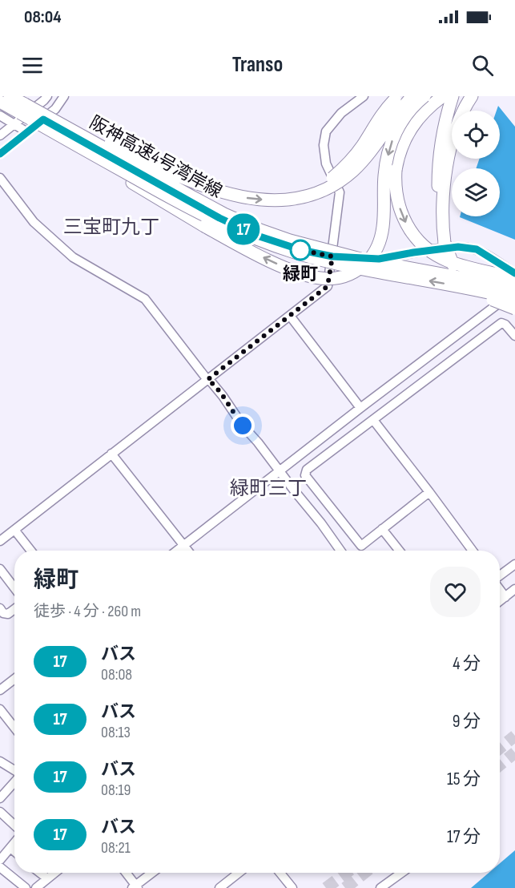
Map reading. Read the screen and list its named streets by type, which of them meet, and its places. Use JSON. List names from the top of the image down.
{
  "streets": {
    "highway": ["阪神高速4号湾岸線"]
  },
  "districts": ["三宝町九丁", "緑町三丁"],
  "places": ["緑町"],
  "lines": ["bus line 17"],
  "page": {
    "status": "08:04",
    "header": "Transo",
    "on_map": "17",
    "heading": ["緑町", "徒歩 · 4 分 · 260 m"],
    "list": [
      {
        "mark": "17",
        "name": "バス",
        "note": "08:08",
        "value": "4 分"
      },
      {
        "mark": "17",
        "name": "バス",
        "note": "08:13",
        "value": "9 分"
      },
      {
        "mark": "17",
        "name": "バス",
        "note": "08:19",
        "value": "15 分"
      },
      {
        "mark": "17",
        "name": "バス",
        "note": "08:21",
        "value": "17 分"
      }
    ]
  }
}
